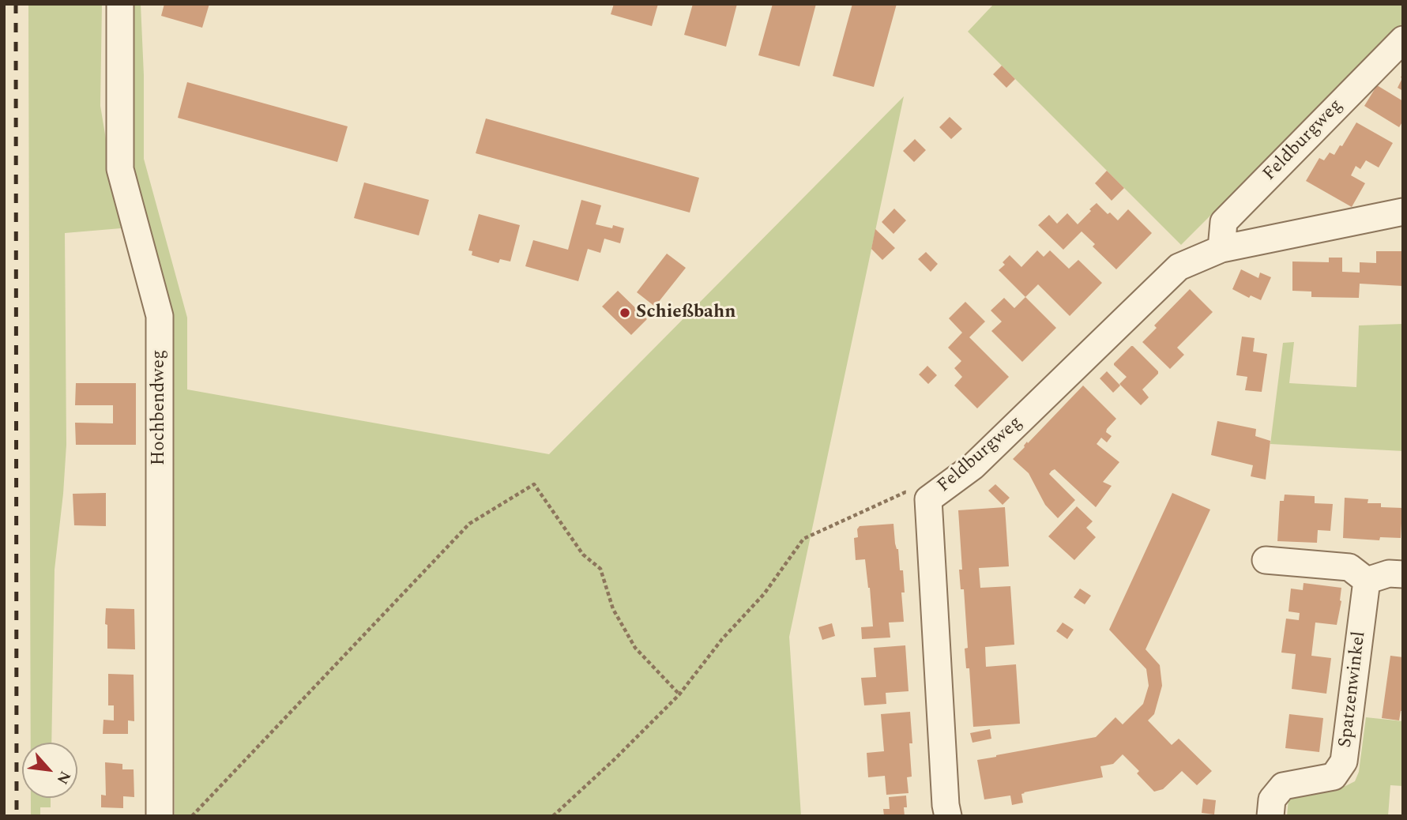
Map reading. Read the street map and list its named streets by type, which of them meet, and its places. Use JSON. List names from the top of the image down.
{
  "streets": {
    "street": ["Feldburgweg", "Hochbendweg", "Spatzenwinkel"]
  },
  "places": ["Schießbahn"],
  "north": "bottom right"
}
